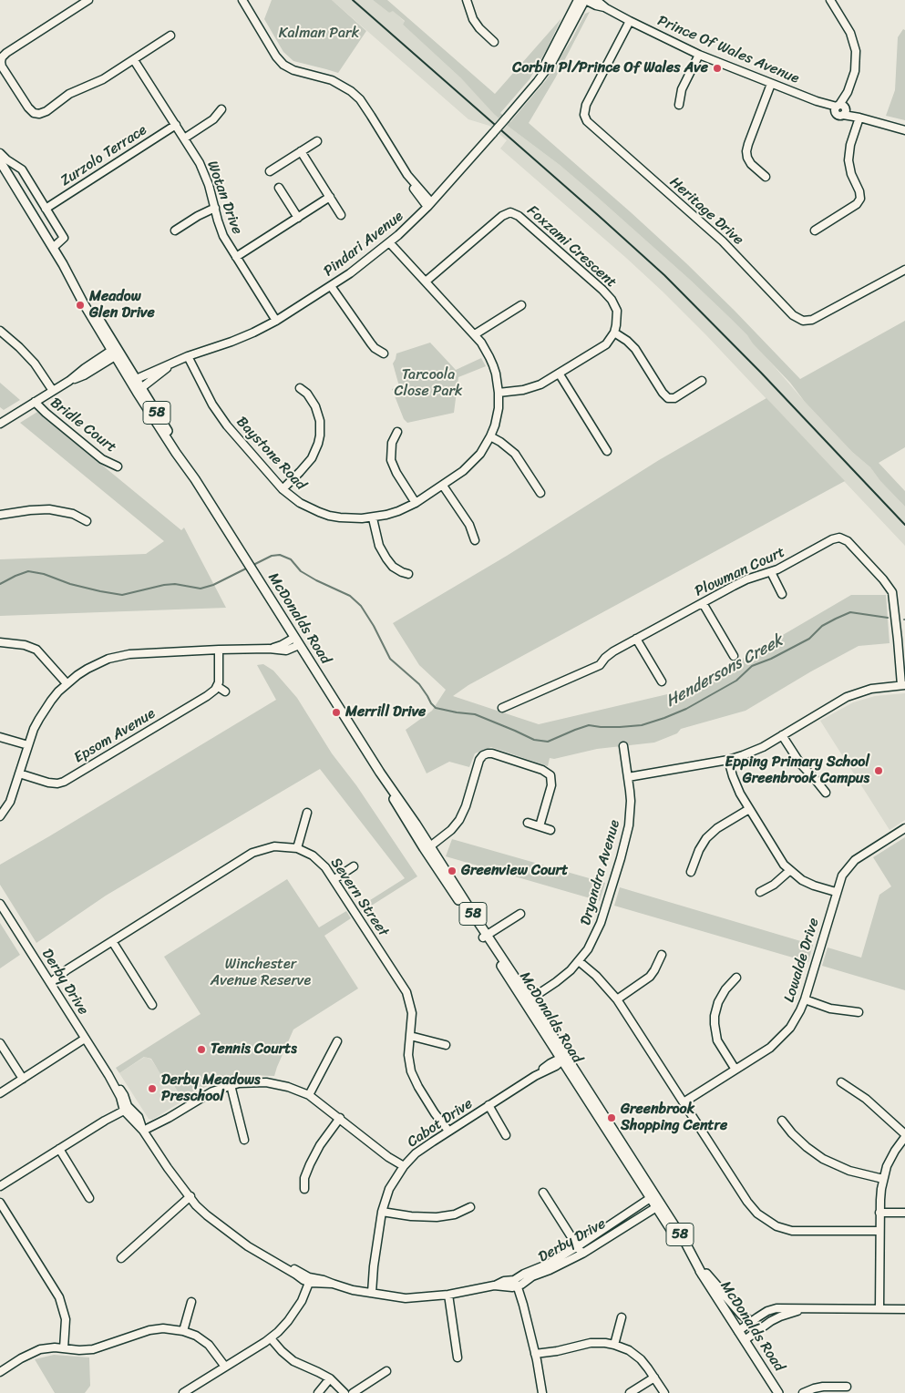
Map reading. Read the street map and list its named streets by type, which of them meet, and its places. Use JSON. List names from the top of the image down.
{
  "streets": {
    "main road": ["58", "McDonalds Road"],
    "street": [
      "Prince Of Wales Avenue",
      "Zurzolo Terrace",
      "Wotan Drive",
      "Heritage Drive",
      "Pindari Avenue",
      "Foxzami Crescent",
      "Bridle Court",
      "Baystone Road",
      "Plowman Court",
      "Epsom Avenue",
      "Dryandra Avenue",
      "Severn Street",
      "Lowalde Drive",
      "Derby Drive",
      "Cabot Drive"
    ]
  },
  "crossings": [
    ["Prince Of Wales Avenue", "Heritage Drive"],
    ["Prince Of Wales Avenue", "Pindari Avenue"],
    ["Zurzolo Terrace", "Wotan Drive"],
    ["Wotan Drive", "Pindari Avenue"],
    ["Pindari Avenue", "Baystone Road"],
    ["Pindari Avenue", "McDonalds Road"],
    ["Foxzami Crescent", "Baystone Road"],
    ["McDonalds Road", "Dryandra Avenue"],
    ["McDonalds Road", "Derby Drive"],
    ["McDonalds Road", "Cabot Drive"],
    ["Severn Street", "Derby Drive"],
    ["Severn Street", "Cabot Drive"],
    ["Derby Drive", "Cabot Drive"]
  ],
  "water": ["Hendersons Creek"],
  "parks": ["Kalman Park", "Tarcoola Close Park", "Winchester Avenue Reserve"],
  "places": [
    "Corbin Pl/Prince Of Wales Ave",
    "Meadow Glen Drive",
    "Merrill Drive",
    "Epping Primary School Greenbrook Campus",
    "Greenview Court",
    "Tennis Courts",
    "Derby Meadows Preschool",
    "Greenbrook Shopping Centre"
  ]
}
